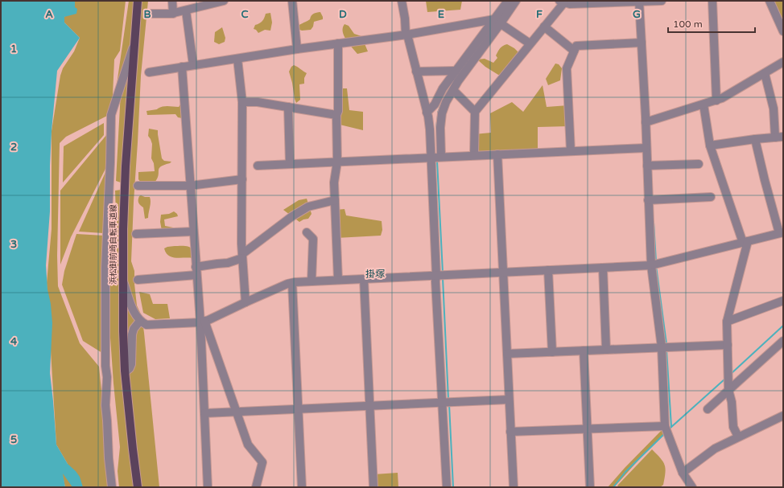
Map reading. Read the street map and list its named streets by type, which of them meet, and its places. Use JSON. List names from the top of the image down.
{
  "streets": {
    "main road": ["浜松御前崎自転車道線"]
  },
  "districts": ["掛塚"],
  "scale_bar": "100 m",
  "grid": {
    "columns": [
      "A",
      "B",
      "C",
      "D",
      "E",
      "F",
      "G"
    ],
    "rows": [
      "1",
      "2",
      "3",
      "4",
      "5"
    ]
  }
}
